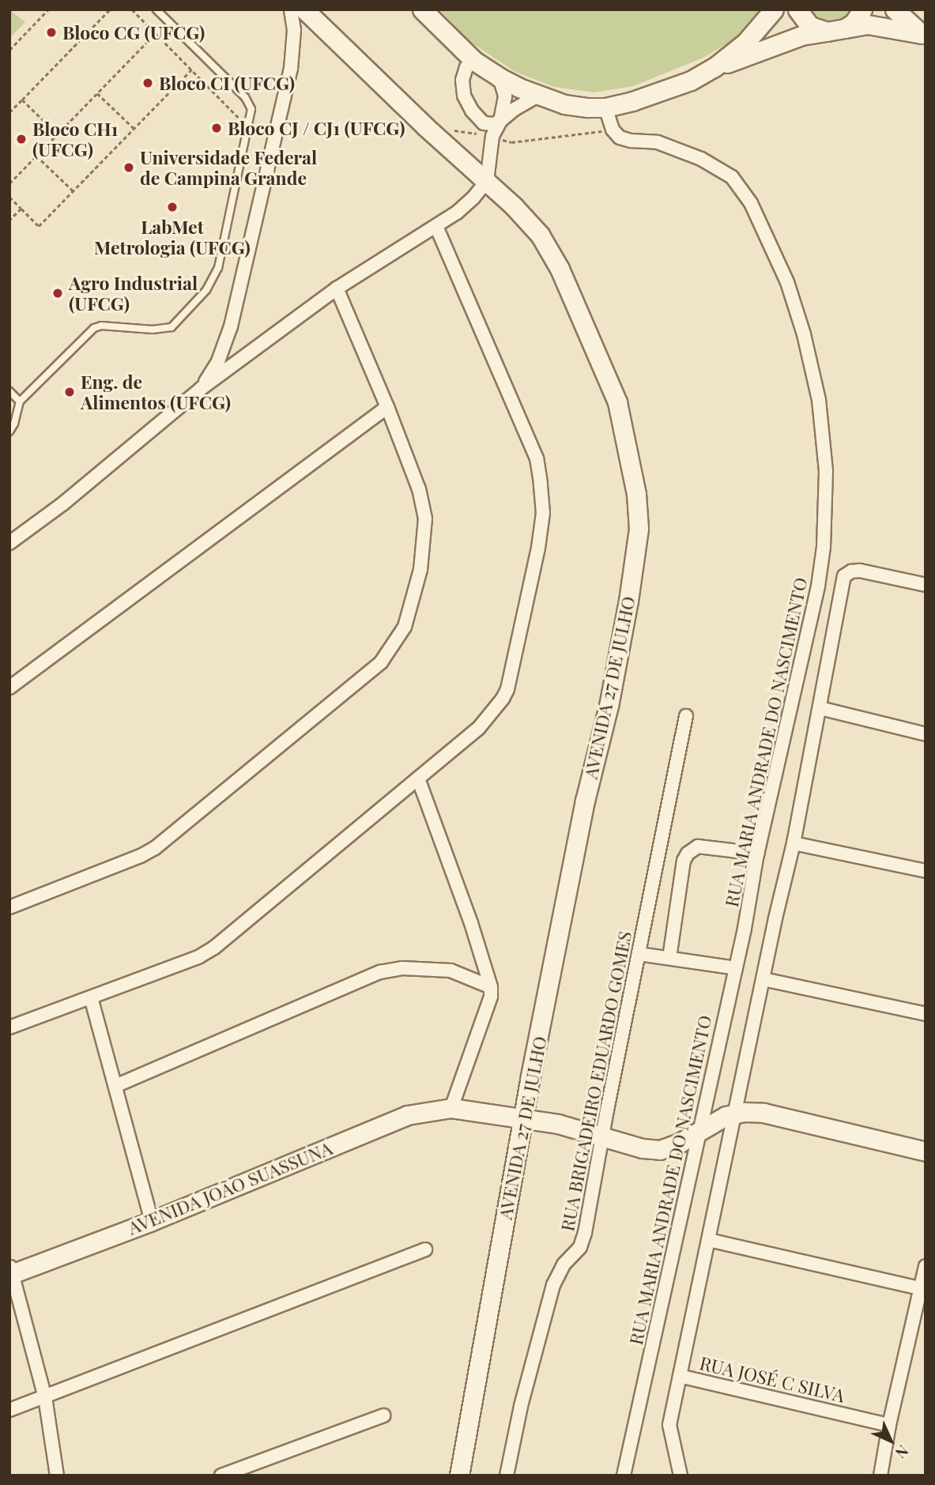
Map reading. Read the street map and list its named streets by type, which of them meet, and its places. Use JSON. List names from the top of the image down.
{
  "streets": {
    "street": [
      "AVENIDA 27 DE JULHO",
      "RUA MARIA ANDRADE DO NASCIMENTO",
      "RUA BRIGADEIRO EDUARDO GOMES",
      "AVENIDA JOÃO SUASSUNA",
      "RUA JOSÉ C SILVA"
    ]
  },
  "crossings": [
    ["AVENIDA 27 DE JULHO", "AVENIDA JOÃO SUASSUNA"],
    ["RUA MARIA ANDRADE DO NASCIMENTO", "AVENIDA JOÃO SUASSUNA"],
    ["RUA BRIGADEIRO EDUARDO GOMES", "AVENIDA JOÃO SUASSUNA"]
  ],
  "places": [
    "Bloco CG (UFCG)",
    "Bloco CI (UFCG)",
    "Bloco CJ / CJ1 (UFCG)",
    "Bloco CH1 (UFCG)",
    "Universidade Federal de Campina Grande",
    "LabMet Metrologia (UFCG)",
    "Agro Industrial (UFCG)",
    "Eng. de Alimentos (UFCG)"
  ],
  "north": "bottom right"
}
